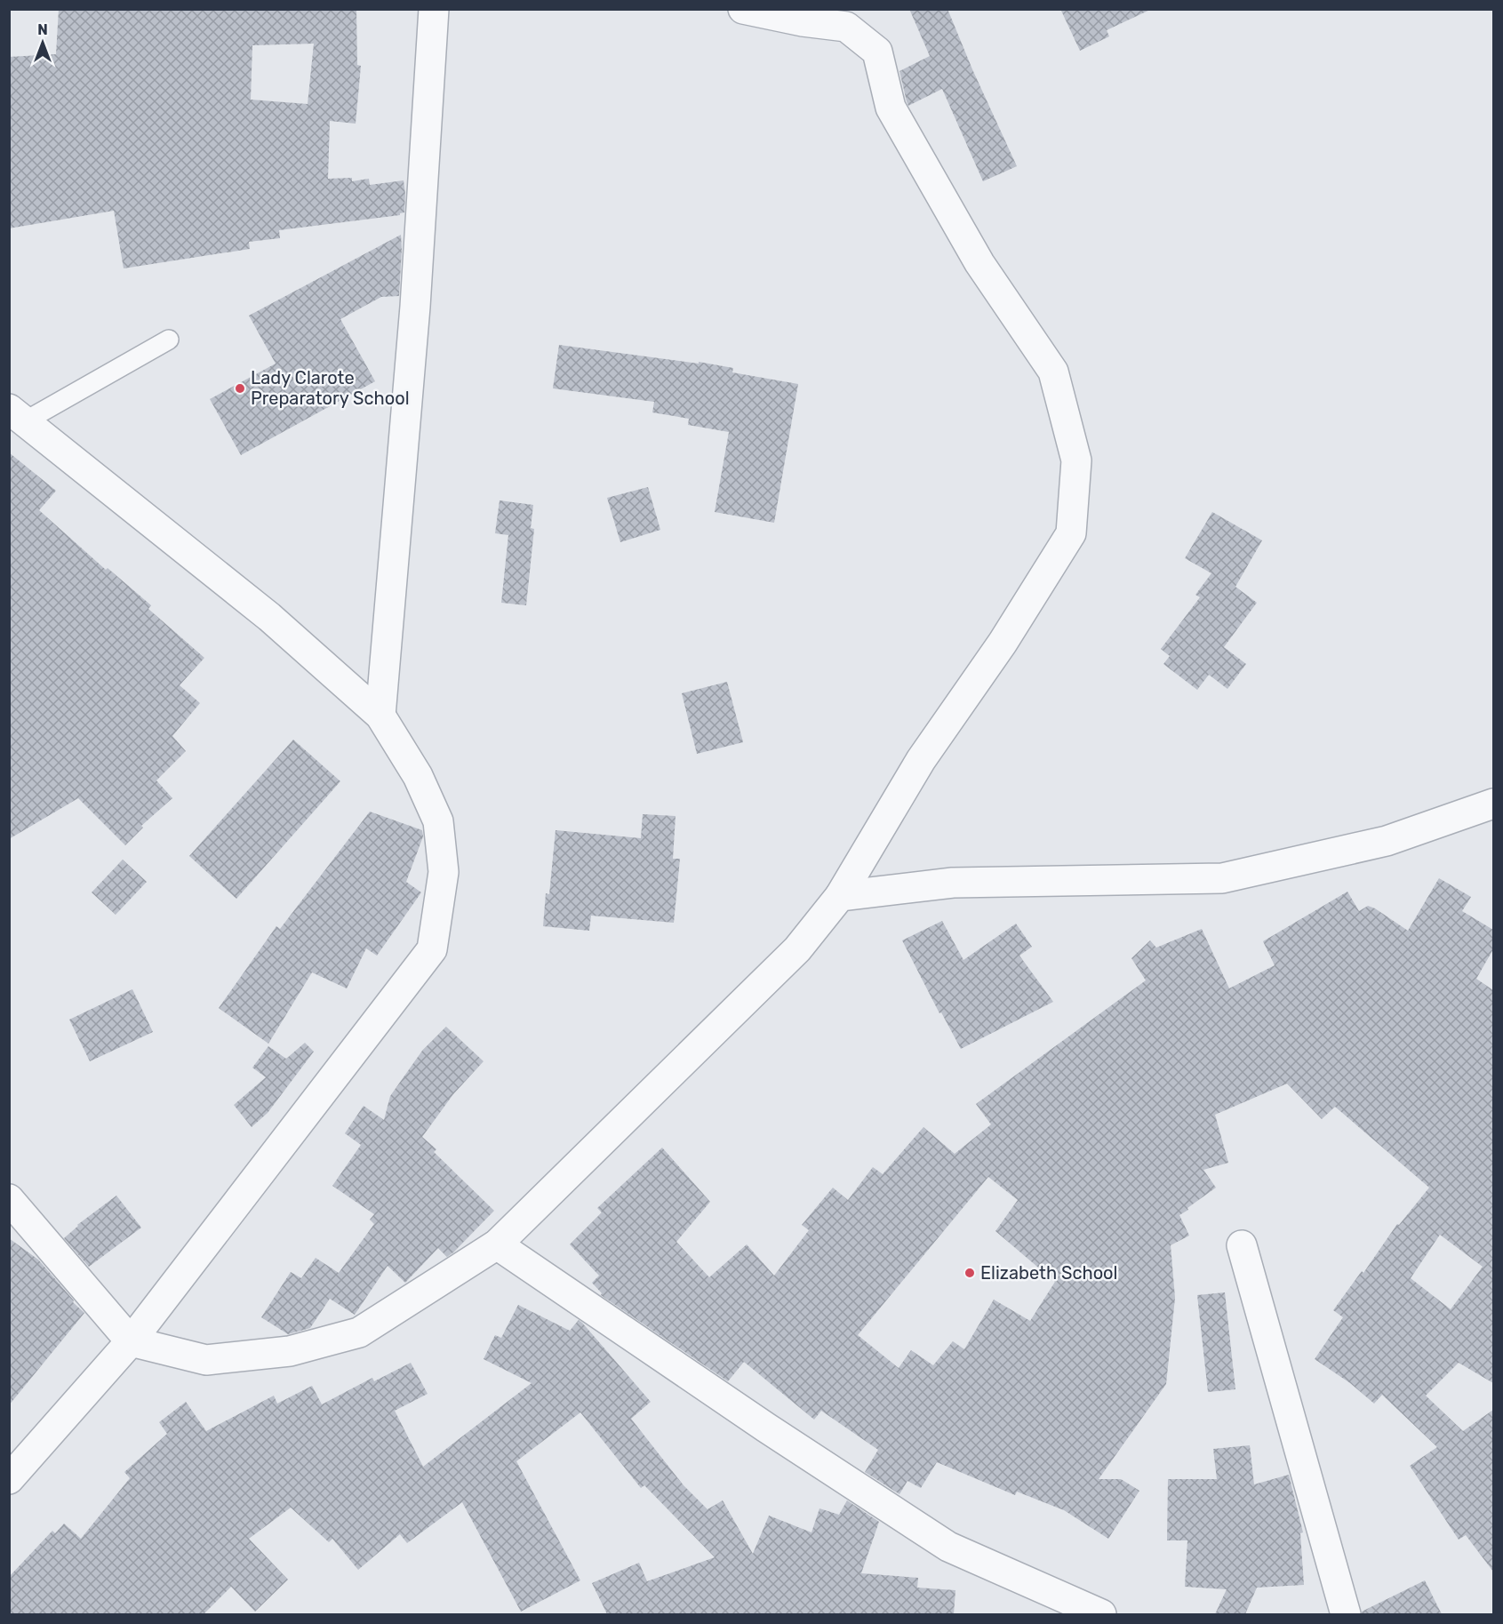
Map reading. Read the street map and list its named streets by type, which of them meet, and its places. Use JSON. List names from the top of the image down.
{
  "places": ["Lady Clarote Preparatory School", "Elizabeth School"],
  "north": "top"
}
